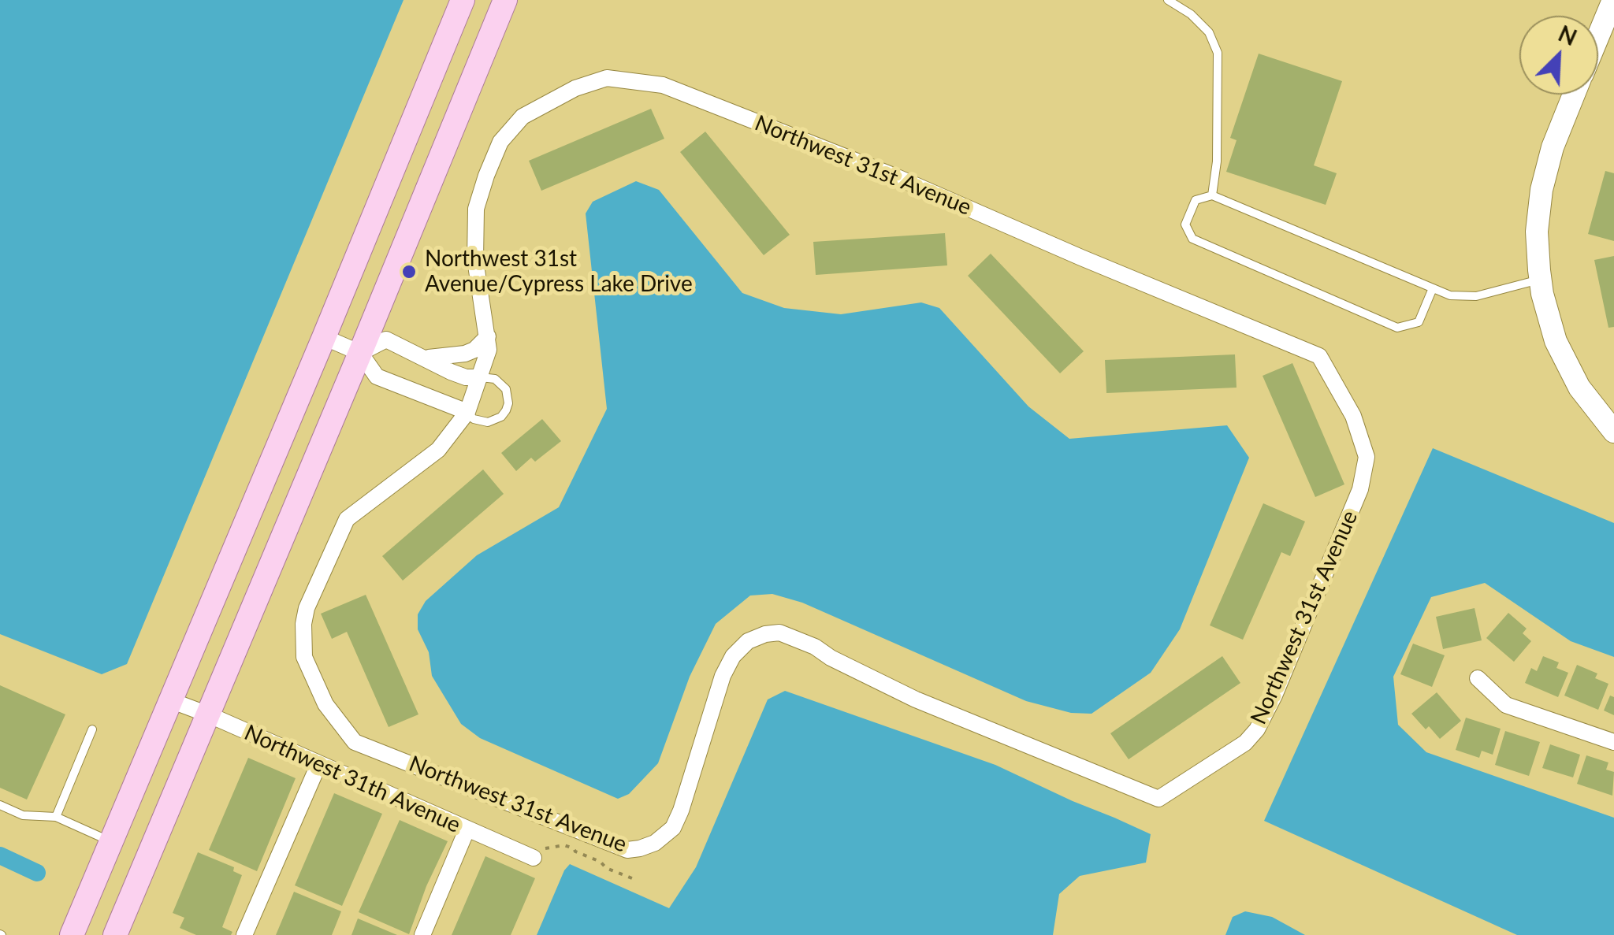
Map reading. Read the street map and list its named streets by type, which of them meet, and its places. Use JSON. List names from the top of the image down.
{
  "streets": {
    "street": ["Northwest 31st Avenue", "Northwest 31th Avenue"]
  },
  "places": ["Northwest 31st Avenue/Cypress Lake Drive"],
  "north": "top right"
}
